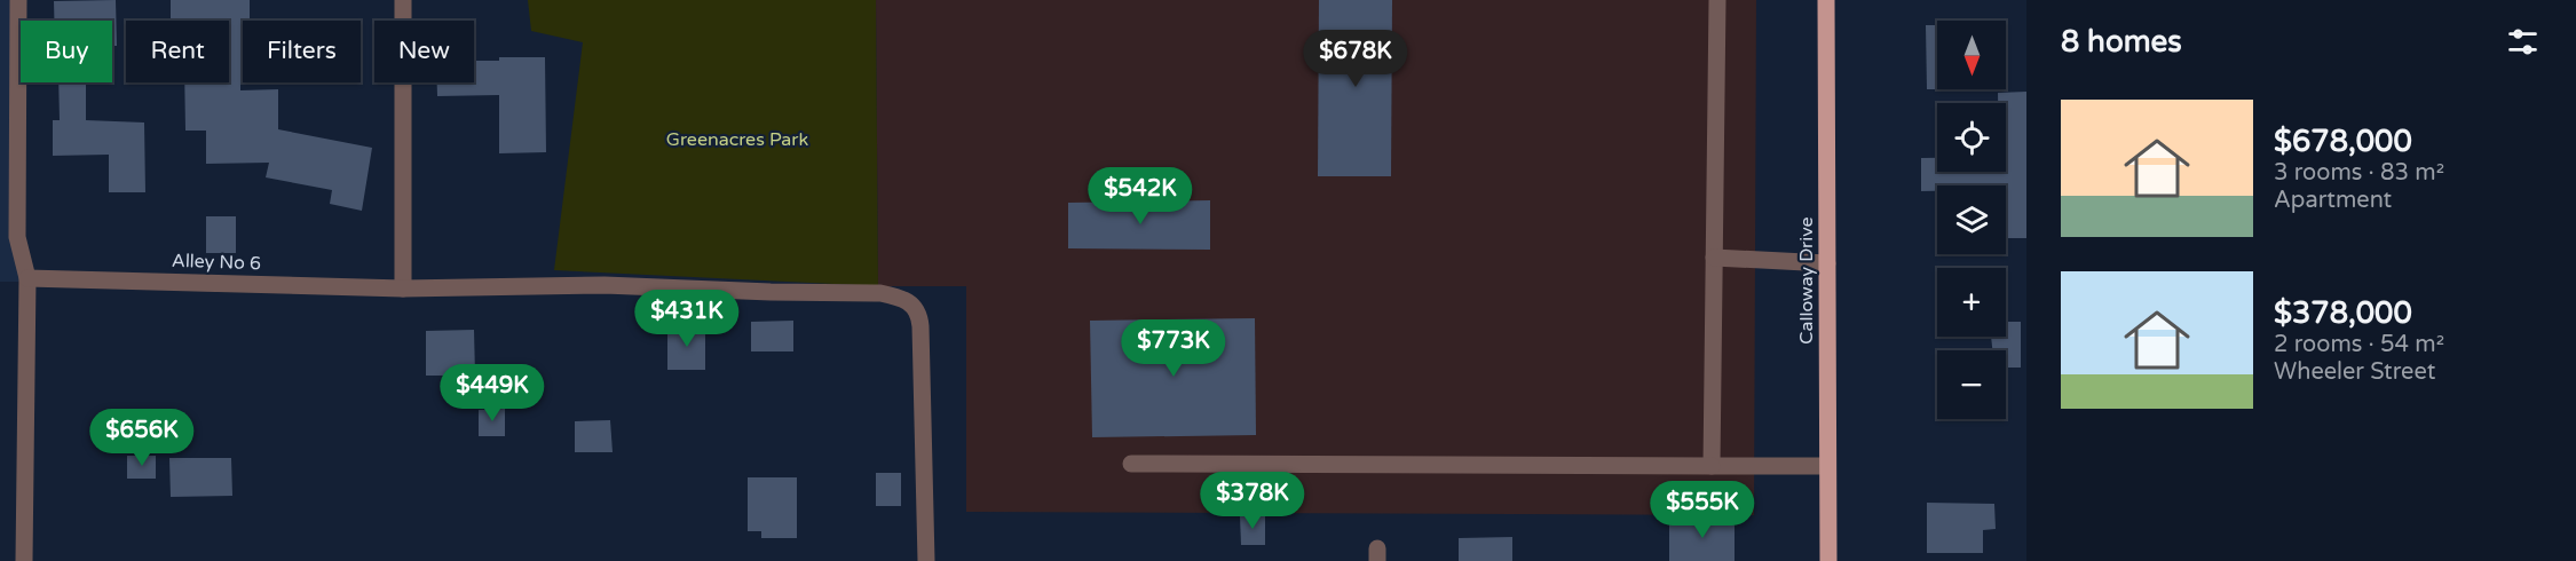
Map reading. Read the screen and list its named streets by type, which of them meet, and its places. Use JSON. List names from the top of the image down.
{
  "streets": {
    "main road": ["Calloway Drive"],
    "street": ["Alley No 6"]
  },
  "parks": ["Greenacres Park"],
  "north": "bottom",
  "page": {
    "heading": "8 homes",
    "map_buttons": ["+", "−"],
    "chip": [
      "Buy",
      "Rent",
      "Filters",
      "New"
    ],
    "price": [
      "$678K",
      "$542K",
      "$431K",
      "$773K",
      "$449K",
      "$656K",
      "$378K",
      "$555K"
    ],
    "list": [
      {
        "name": "$678,000",
        "note": "3 rooms · 83 m² · Apartment"
      },
      {
        "name": "$378,000",
        "note": "2 rooms · 54 m² · Wheeler Street"
      }
    ]
  }
}
